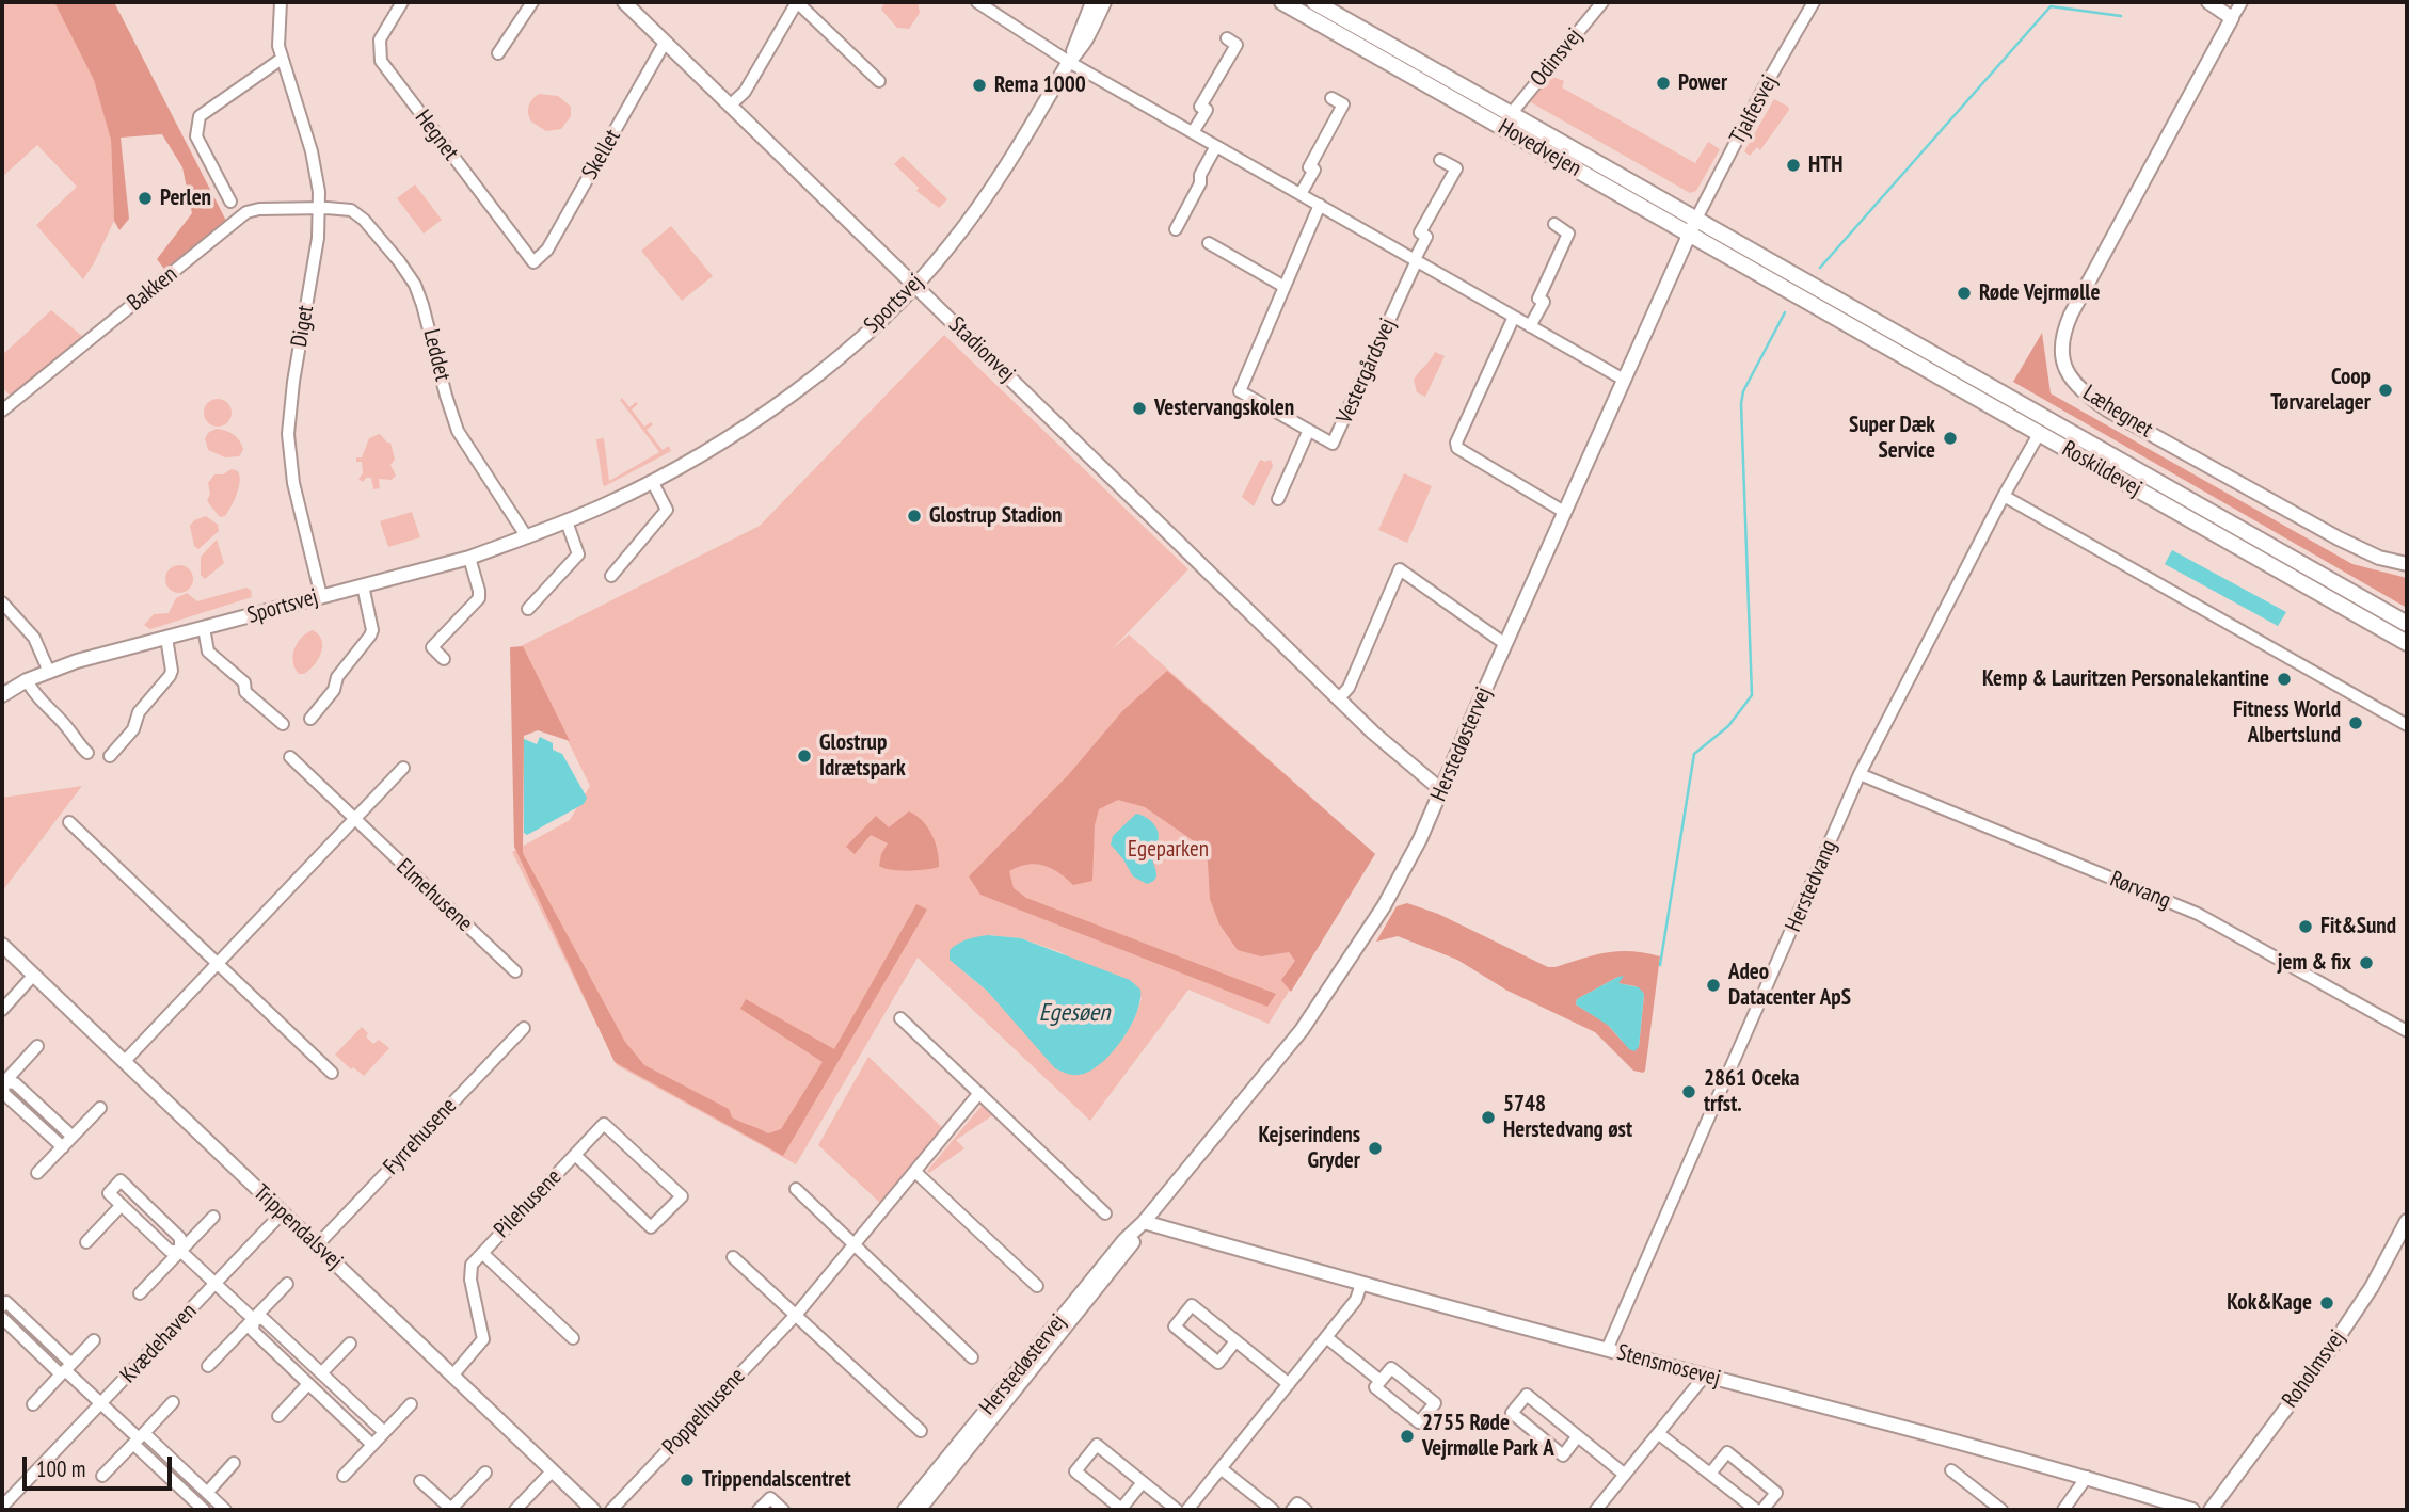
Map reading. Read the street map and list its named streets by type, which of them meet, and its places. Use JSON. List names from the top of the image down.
{
  "streets": {
    "main road": ["Hovedvejen", "Roskildevej"],
    "street": [
      "Odinsvej",
      "Tjalfesvej",
      "Hegnet",
      "Skellet",
      "Bakken",
      "Sportsvej",
      "Diget",
      "Stadionvej",
      "Leddet",
      "Vestergårdsvej",
      "Læhegnet",
      "Herstedøstervej",
      "Herstedvang",
      "Rørvang",
      "Elmehusene",
      "Fyrrehusene",
      "Pilehusene",
      "Trippendalsvej",
      "Kvædehaven",
      "Stensmosevej",
      "Roholmsvej",
      "Poppelhusene"
    ]
  },
  "crossings": [
    ["Odinsvej", "Hovedvejen"],
    ["Tjalfesvej", "Hovedvejen"],
    ["Tjalfesvej", "Herstedøstervej"],
    ["Hegnet", "Skellet"],
    ["Hovedvejen", "Roskildevej"],
    ["Hovedvejen", "Herstedøstervej"],
    ["Skellet", "Stadionvej"],
    ["Bakken", "Diget"],
    ["Bakken", "Leddet"],
    ["Sportsvej", "Diget"],
    ["Sportsvej", "Stadionvej"],
    ["Sportsvej", "Leddet"],
    ["Diget", "Leddet"],
    ["Stadionvej", "Herstedøstervej"],
    ["Roskildevej", "Herstedvang"],
    ["Herstedøstervej", "Stensmosevej"],
    ["Herstedvang", "Rørvang"],
    ["Herstedvang", "Stensmosevej"],
    ["Fyrrehusene", "Trippendalsvej"],
    ["Pilehusene", "Trippendalsvej"],
    ["Trippendalsvej", "Kvædehaven"]
  ],
  "water": ["Egesøen"],
  "parks": ["Egeparken"],
  "places": [
    "Power",
    "Rema 1000",
    "HTH",
    "Perlen",
    "Røde Vejrmølle",
    "Coop Tørvarelager",
    "Vestervangskolen",
    "Super Dæk Service",
    "Glostrup Stadion",
    "Kemp & Lauritzen Personalekantine",
    "Fitness World Albertslund",
    "Glostrup Idrætspark",
    "Fit&Sund",
    "jem & fix",
    "Adeo Datacenter ApS",
    "2861 Oceka trfst.",
    "5748 Herstedvang øst",
    "Kejserindens Gryder",
    "Kok&Kage",
    "2755 Røde Vejrmølle Park A",
    "Trippendalscentret"
  ],
  "scale_bar": "100 m"
}
